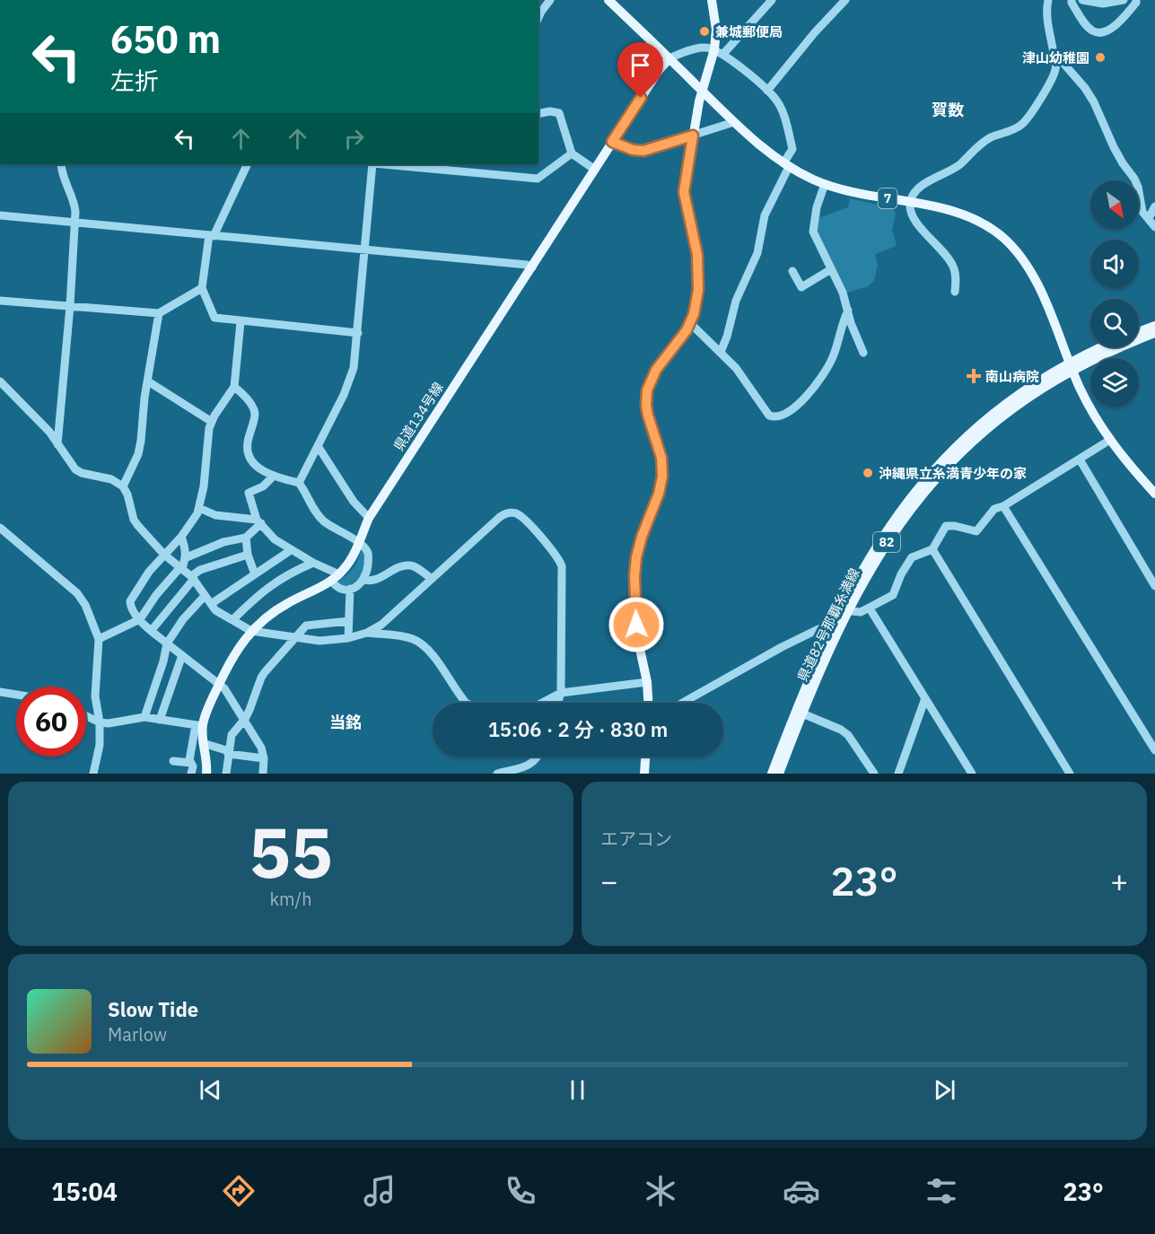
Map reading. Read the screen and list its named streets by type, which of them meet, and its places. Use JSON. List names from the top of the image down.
{
  "streets": {
    "main road": [
      "7",
      "県道134号線",
      "82",
      "県道82号那覇糸満線"
    ]
  },
  "crossings": [
    ["7", "県道134号線"],
    ["7", "県道82号那覇糸満線"]
  ],
  "districts": ["賀数", "当銘"],
  "places": {
    "other": ["兼城郵便局", "津山幼稚園", "沖縄県立糸満青少年の家"],
    "health": ["南山病院"]
  },
  "north": "bottom right",
  "page": {
    "turn": ["650 m", "左折"],
    "limit": "60",
    "trip": "15:06 · 2 分 · 830 m",
    "tile": [
      ["55", "km/h"],
      "エアコン"
    ],
    "heat": ["−", "23°", "+"],
    "song": ["Slow Tide", "Marlow"],
    "tabs": ["15:04", "23°"]
  }
}
